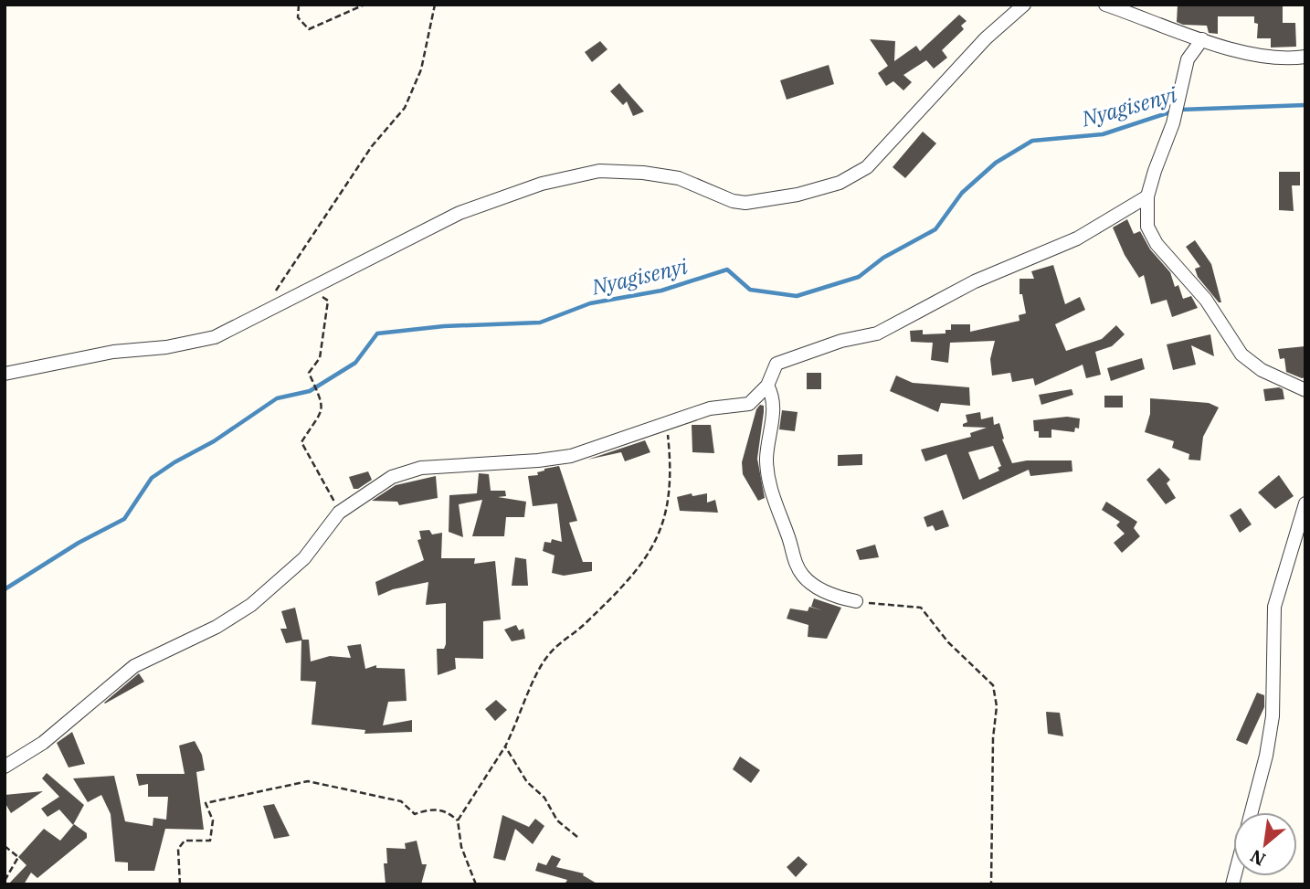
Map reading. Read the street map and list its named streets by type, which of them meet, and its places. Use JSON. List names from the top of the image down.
{
  "water": ["Nyagisenyi"],
  "north": "bottom left"
}
